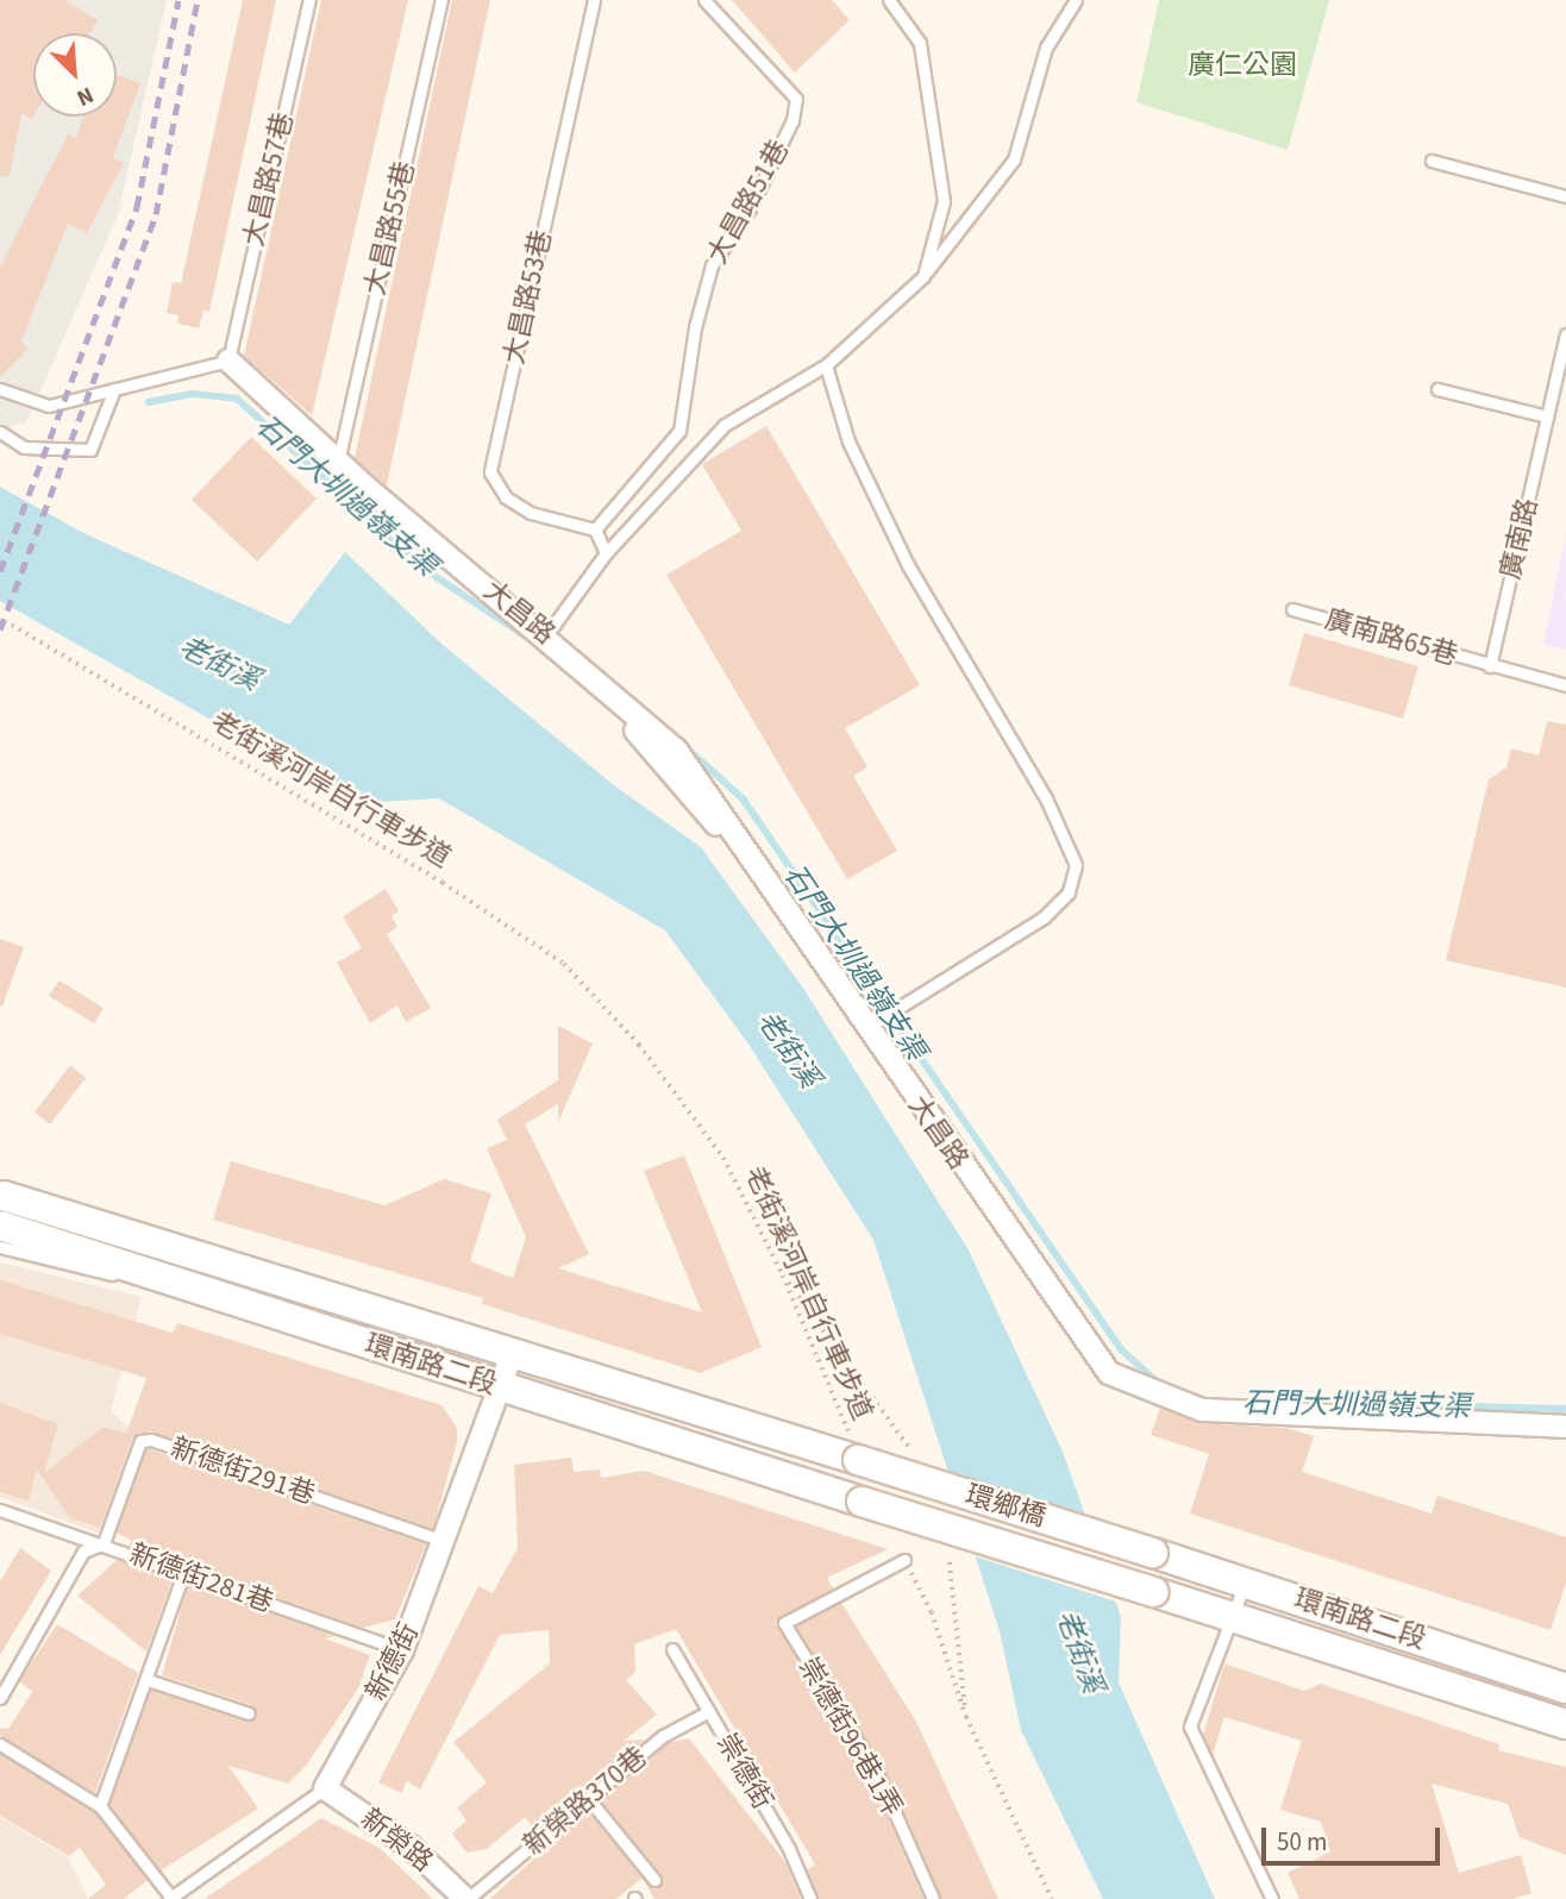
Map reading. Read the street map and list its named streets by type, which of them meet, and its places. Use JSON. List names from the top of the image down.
{
  "streets": {
    "main road": ["環南路二段", "環鄉橋"],
    "street": ["大昌路", "新德街", "新榮路"],
    "lane": [
      "大昌路57巷",
      "大昌路51巷",
      "大昌路55巷",
      "大昌路53巷",
      "廣南路",
      "廣南路65巷",
      "新德街291巷",
      "新德街281巷",
      "崇德街96巷1弄",
      "崇德街",
      "新榮路370巷"
    ],
    "path": ["老街溪河岸自行車步道"]
  },
  "crossings": [
    ["大昌路57巷", "大昌路"],
    ["大昌路51巷", "大昌路53巷"],
    ["大昌路55巷", "大昌路"],
    ["廣南路", "廣南路65巷"],
    ["老街溪河岸自行車步道", "環南路二段"],
    ["老街溪河岸自行車步道", "環鄉橋"],
    ["環南路二段", "環鄉橋"],
    ["環南路二段", "新德街"],
    ["新德街291巷", "新德街281巷"],
    ["新德街291巷", "新德街"],
    ["新德街281巷", "新德街"],
    ["新德街", "新榮路"],
    ["崇德街", "新榮路370巷"],
    ["新榮路370巷", "新榮路"]
  ],
  "water": ["石門大圳過嶺支渠", "老街溪"],
  "parks": ["廣仁公園"],
  "scale_bar": "50 m",
  "north": "bottom right"
}
